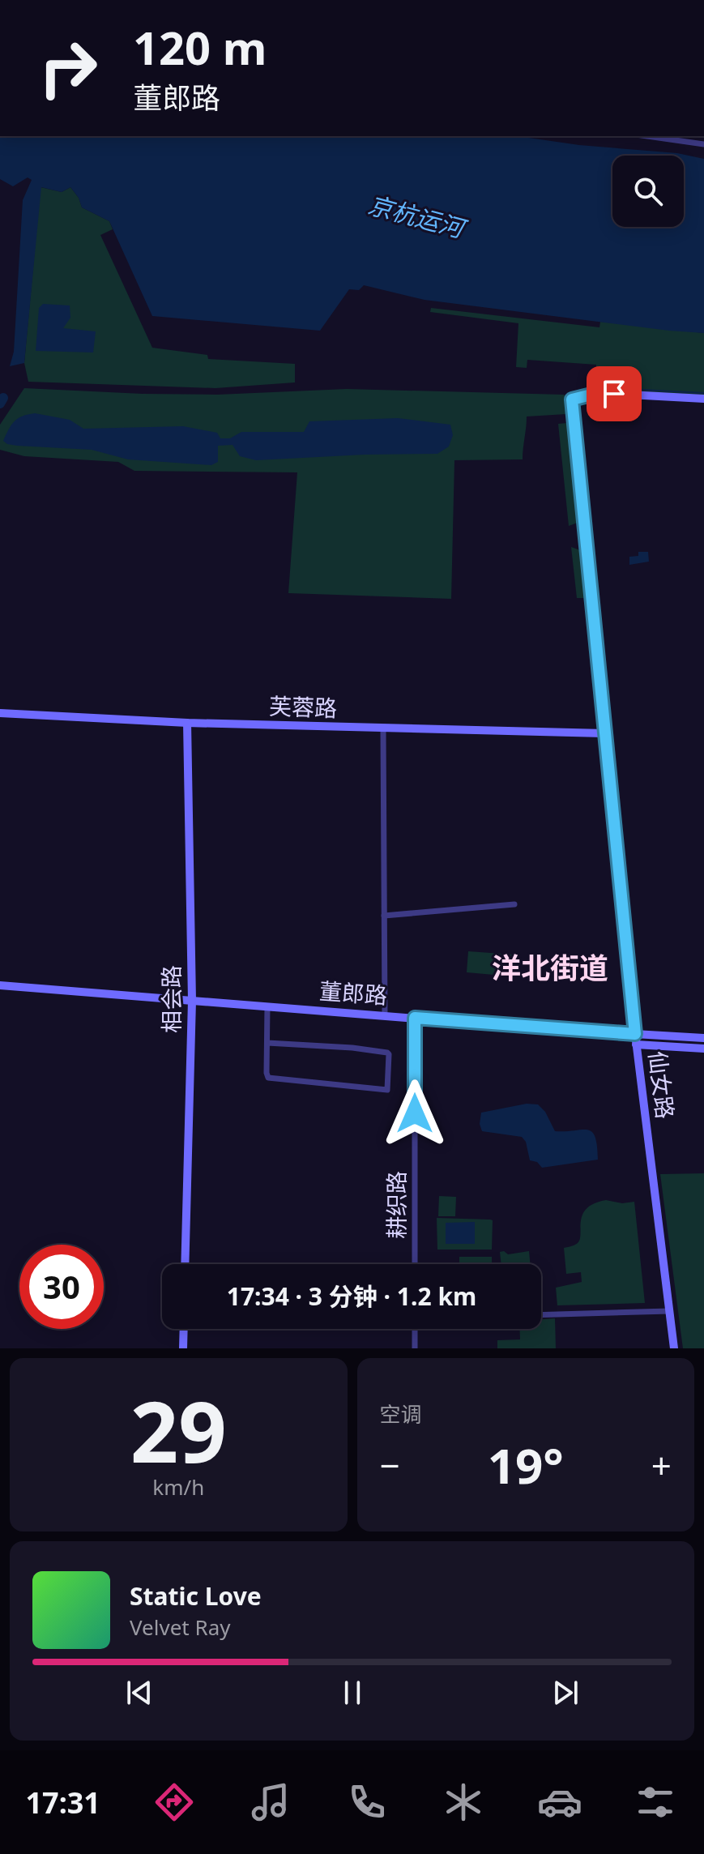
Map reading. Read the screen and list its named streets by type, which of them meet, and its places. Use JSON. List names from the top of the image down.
{
  "streets": {
    "street": [
      "芙蓉路",
      "董郎路",
      "相会路",
      "仙女路",
      "耕织路"
    ]
  },
  "crossings": [
    ["芙蓉路", "相会路"],
    ["芙蓉路", "仙女路"],
    ["董郎路", "相会路"],
    ["董郎路", "仙女路"],
    ["董郎路", "耕织路"]
  ],
  "districts": ["洋北街道"],
  "water": ["京杭运河"],
  "page": {
    "turn": ["120 m", "董郎路"],
    "limit": "30",
    "trip": "17:34 · 3 分钟 · 1.2 km",
    "tile": [
      ["29", "km/h"],
      "空调"
    ],
    "heat": ["−", "19°", "+"],
    "song": ["Static Love", "Velvet Ray"],
    "tabs": "17:31"
  }
}
